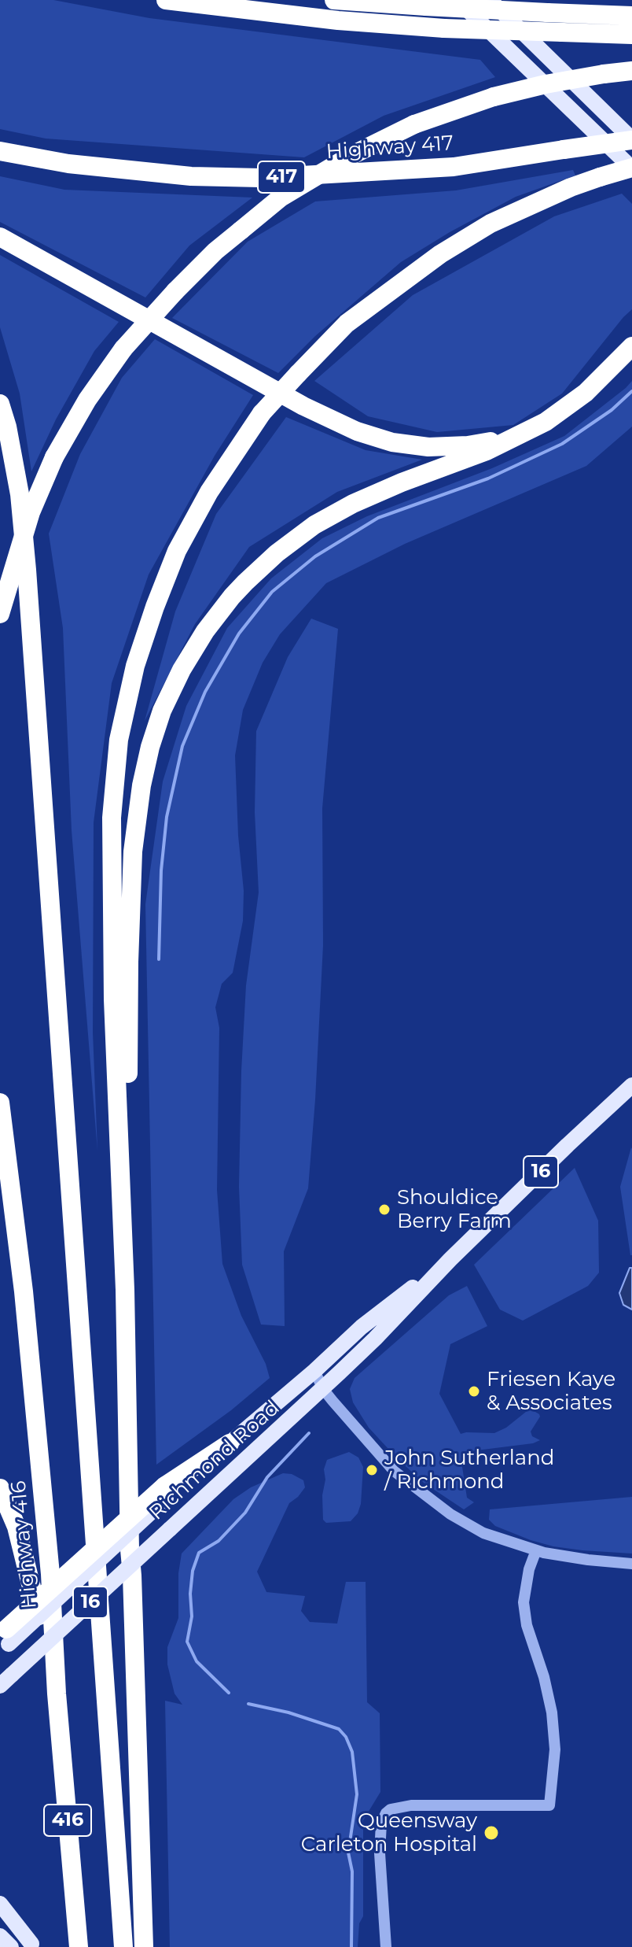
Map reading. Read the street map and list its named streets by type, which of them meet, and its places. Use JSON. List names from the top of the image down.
{
  "streets": {
    "highway": [
      "Highway 417",
      "417",
      "Highway 416",
      "416"
    ],
    "main road": ["16", "Richmond Road"]
  },
  "places": [
    "Shouldice Berry Farm",
    "Friesen Kaye & Associates",
    "John Sutherland / Richmond",
    "Queensway Carleton Hospital"
  ]
}
